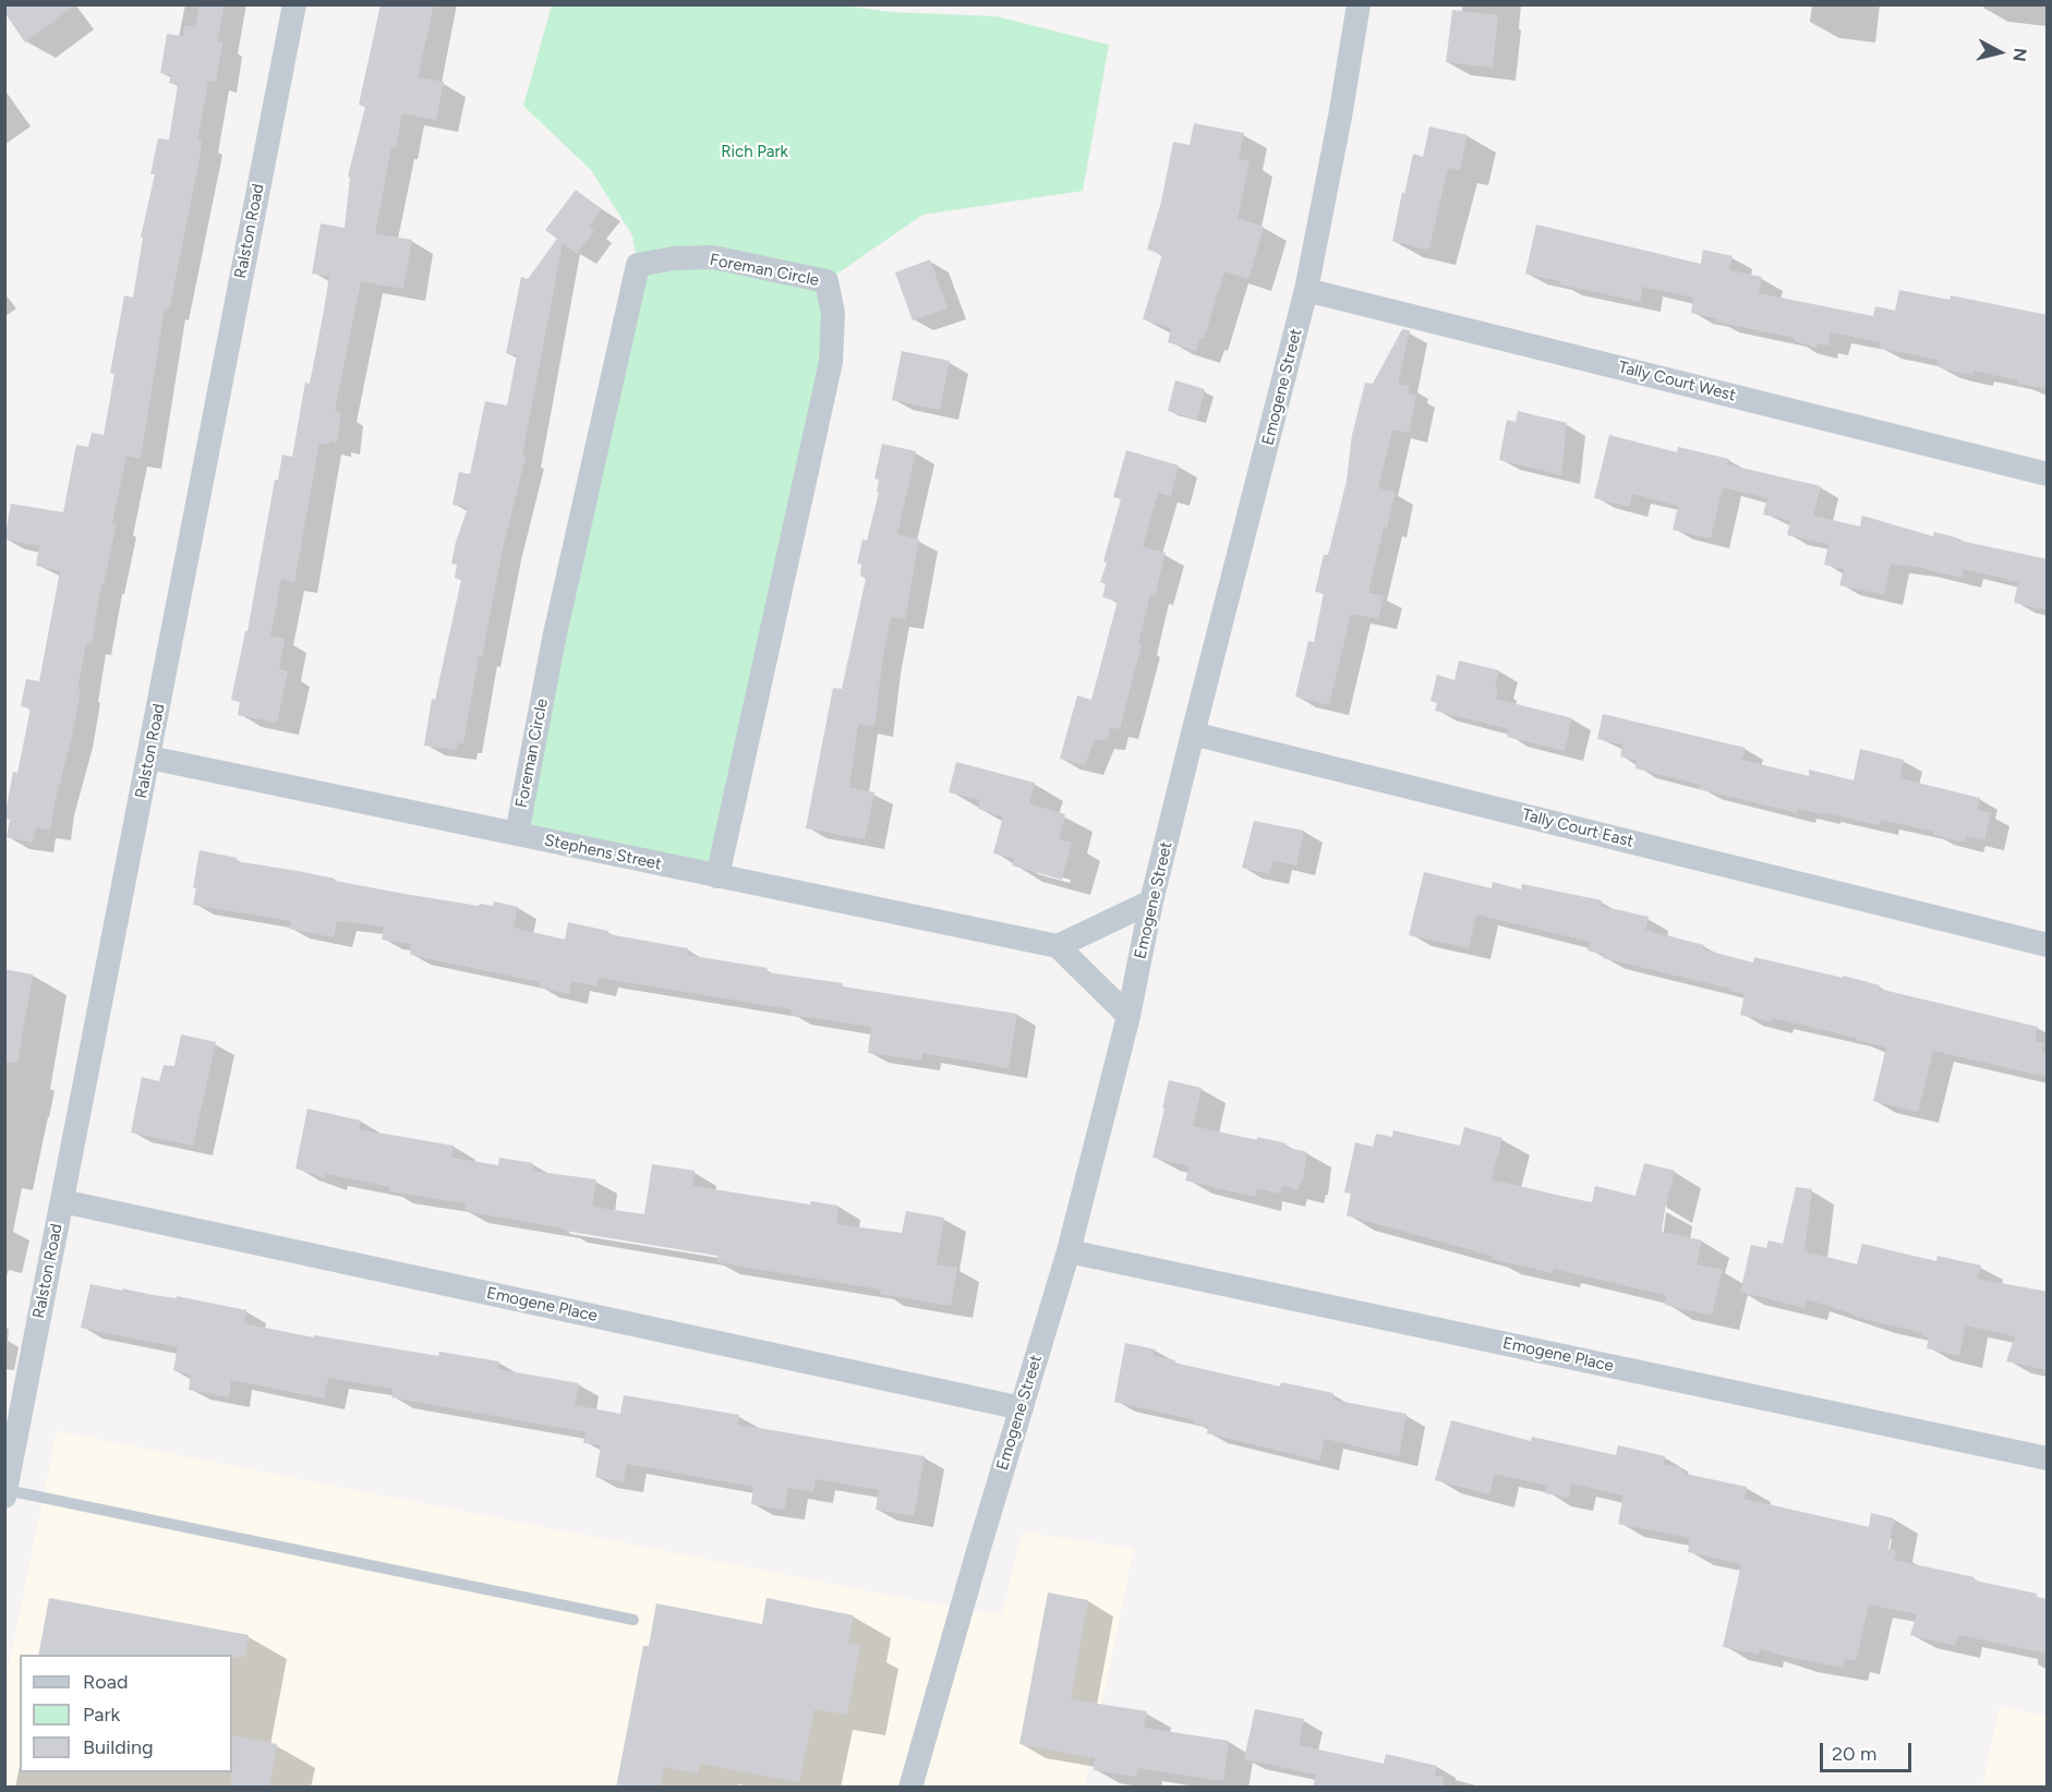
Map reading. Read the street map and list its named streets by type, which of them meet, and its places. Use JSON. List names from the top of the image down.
{
  "streets": {
    "street": [
      "Ralston Road",
      "Foreman Circle",
      "Tally Court West",
      "Emogene Street",
      "Tally Court East",
      "Stephens Street",
      "Emogene Place"
    ]
  },
  "crossings": [
    ["Ralston Road", "Stephens Street"],
    ["Ralston Road", "Emogene Place"],
    ["Foreman Circle", "Stephens Street"],
    ["Tally Court West", "Emogene Street"],
    ["Emogene Street", "Tally Court East"],
    ["Emogene Street", "Emogene Place"]
  ],
  "parks": ["Rich Park"],
  "legend": ["Road", "Park", "Building"],
  "scale_bar": "20 m",
  "north": "right"
}
